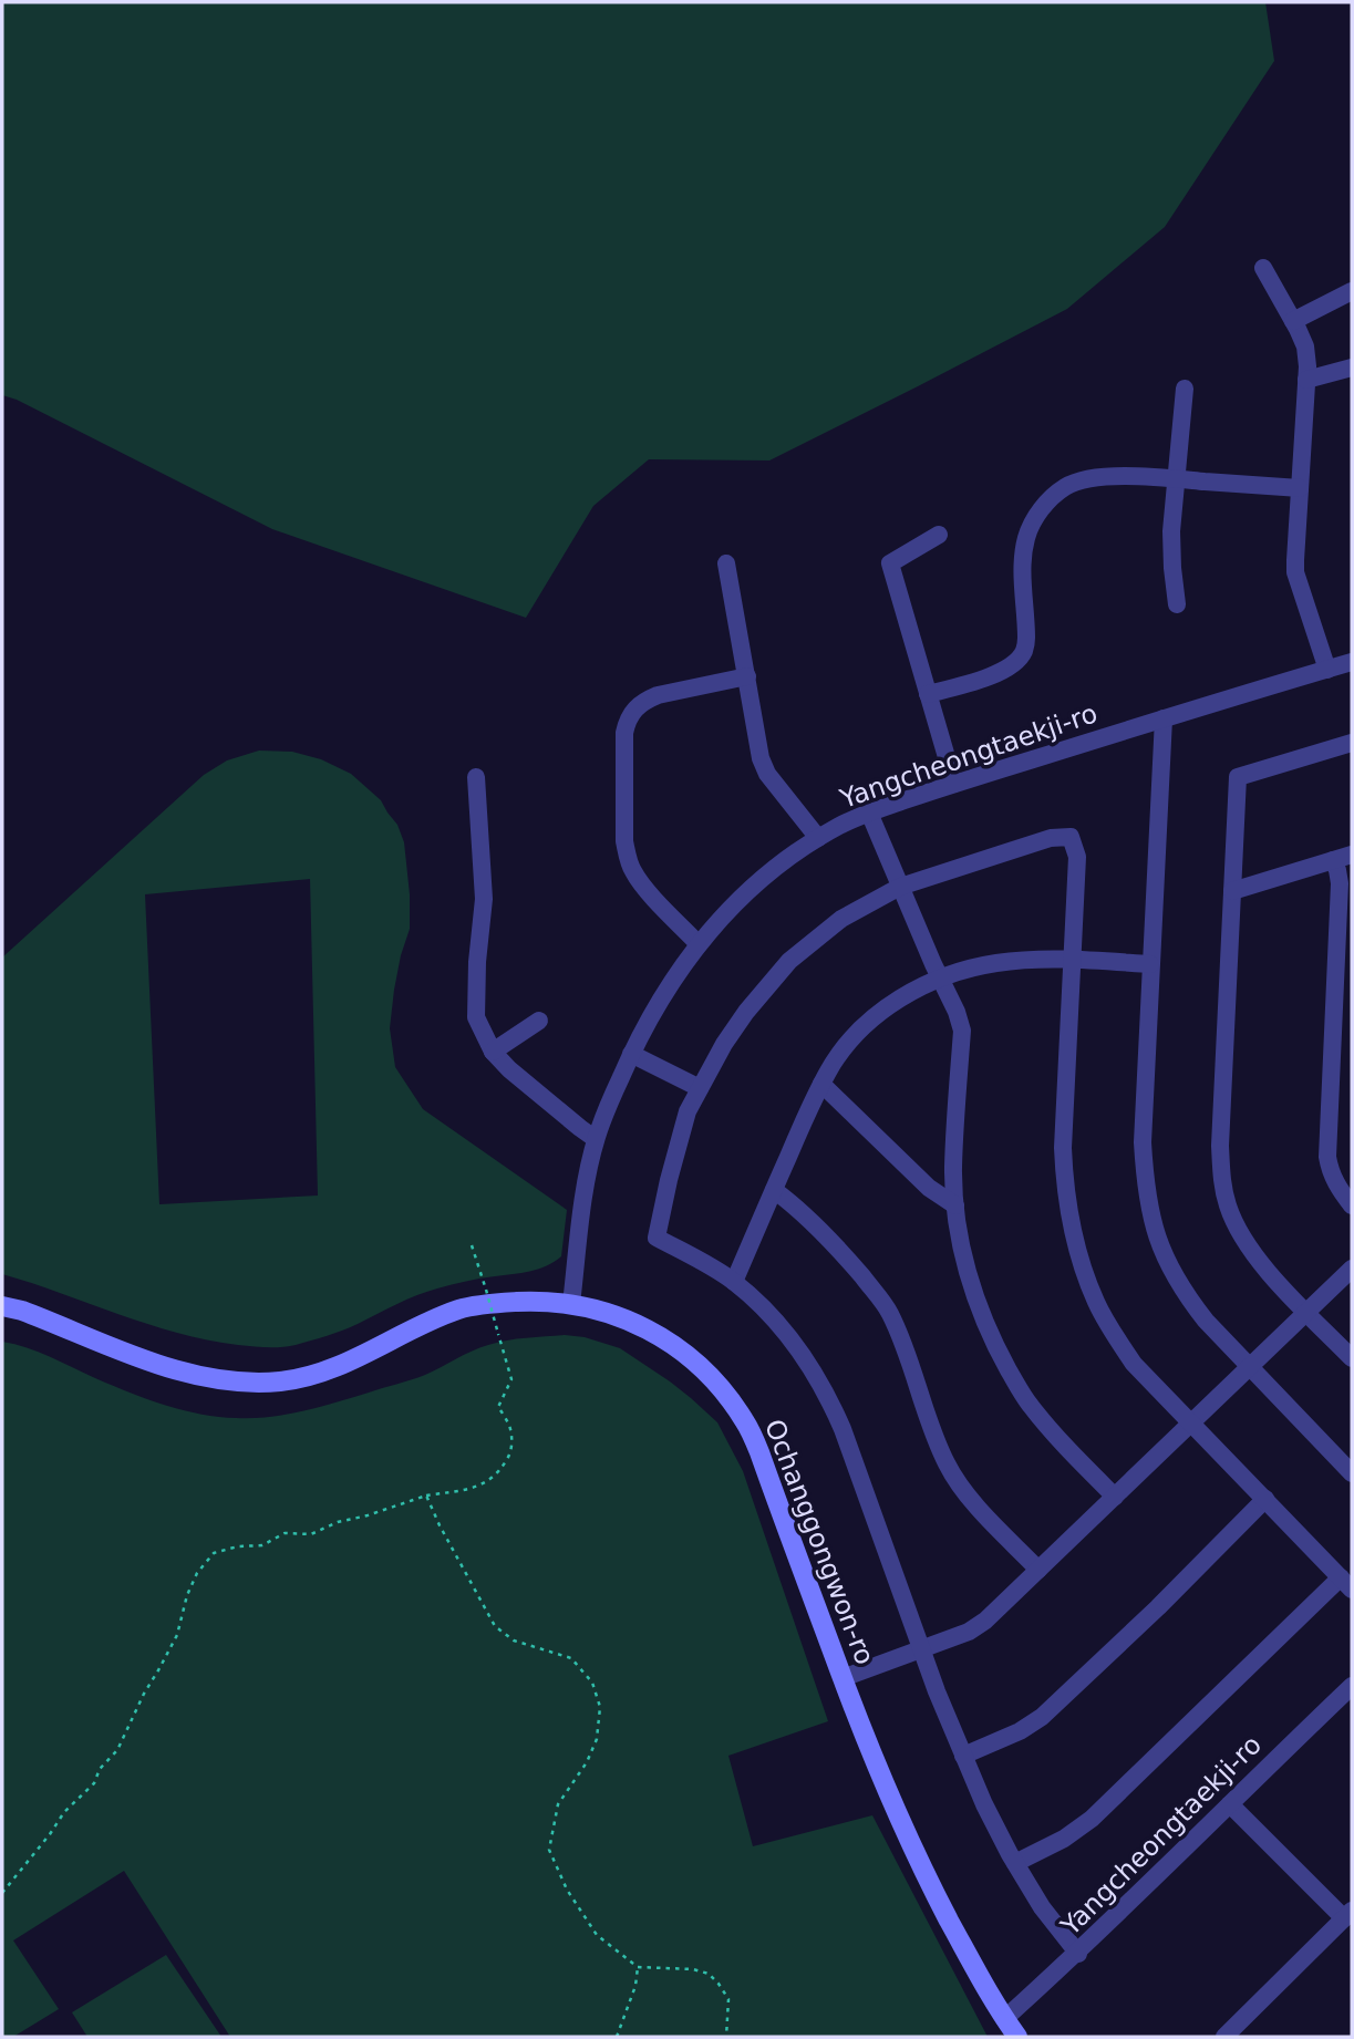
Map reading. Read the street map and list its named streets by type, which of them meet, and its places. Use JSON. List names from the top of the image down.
{
  "streets": {
    "street": ["Yangcheongtaekji-ro", "Ochanggongwon-ro"]
  },
  "crossings": [
    ["Yangcheongtaekji-ro", "Ochanggongwon-ro"]
  ]
}
